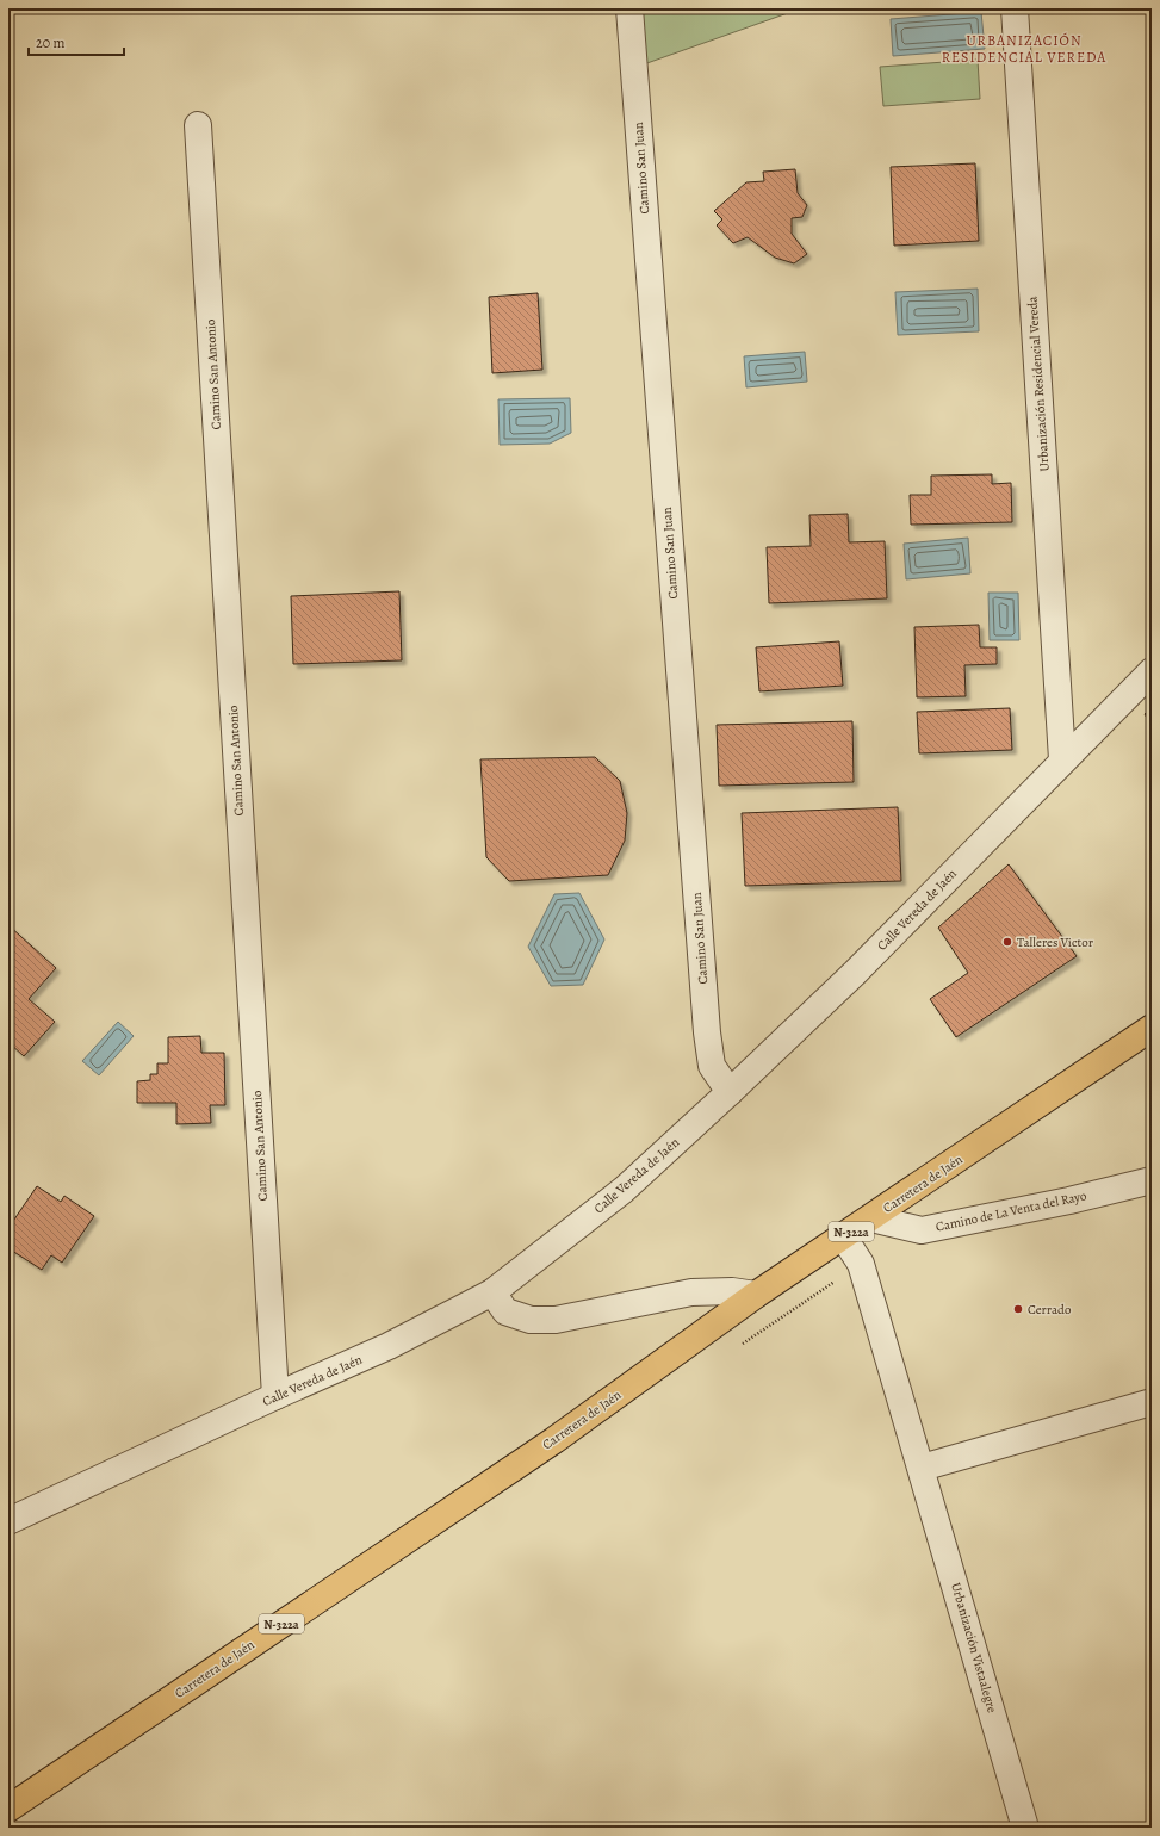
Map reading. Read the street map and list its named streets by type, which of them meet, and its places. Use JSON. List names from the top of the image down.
{
  "streets": {
    "highway": ["Carretera de Jaén", "N-322a"],
    "street": [
      "Camino San Juan",
      "Camino San Antonio",
      "Urbanización Residencial Vereda",
      "Calle Vereda de Jaén",
      "Camino de La Venta del Rayo",
      "Urbanización Vistaalegre"
    ]
  },
  "crossings": [
    ["Camino San Juan", "Calle Vereda de Jaén"],
    ["Camino San Antonio", "Calle Vereda de Jaén"],
    ["Urbanización Residencial Vereda", "Calle Vereda de Jaén"],
    ["Carretera de Jaén", "Camino de La Venta del Rayo"],
    ["Carretera de Jaén", "Urbanización Vistaalegre"]
  ],
  "districts": ["URBANIZACIÓN RESIDENCIAL VEREDA"],
  "places": ["Talleres Victor", "Cerrado"],
  "scale_bar": "20 m"
}
